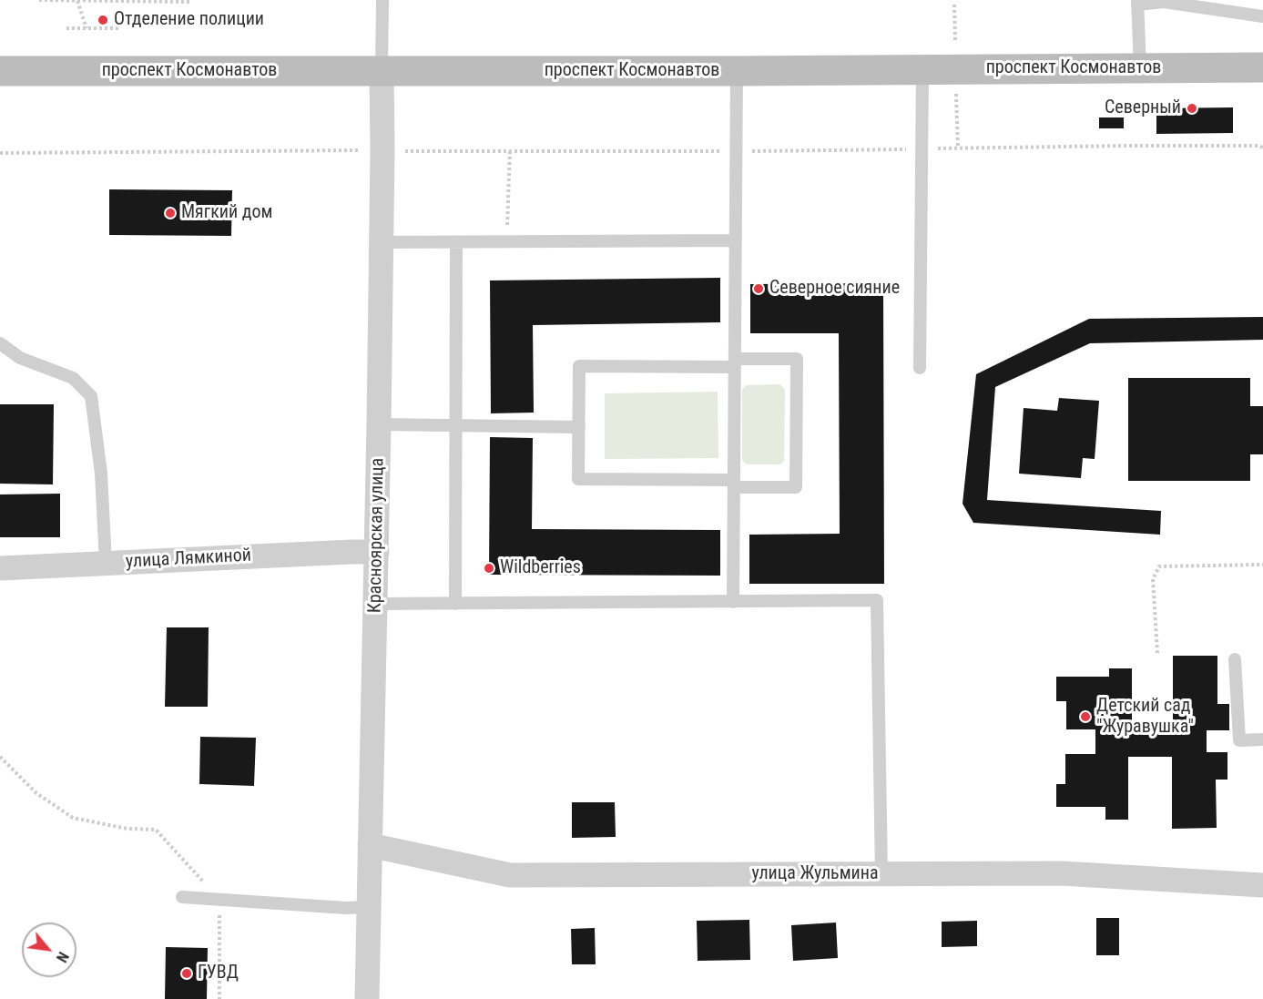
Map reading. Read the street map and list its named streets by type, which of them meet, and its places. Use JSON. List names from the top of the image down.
{
  "streets": {
    "main road": ["проспект Космонавтов"],
    "street": ["Красноярская улица", "улица Лямкиной", "улица Жульмина"]
  },
  "crossings": [
    ["проспект Космонавтов", "Красноярская улица"],
    ["Красноярская улица", "улица Лямкиной"],
    ["Красноярская улица", "улица Жульмина"]
  ],
  "places": [
    "Отделение полиции",
    "Северный",
    "Мягкий дом",
    "Северное сияние",
    "Wildberries",
    "Детский сад \"Журавушка\"",
    "ГУВД"
  ],
  "north": "bottom right"
}
